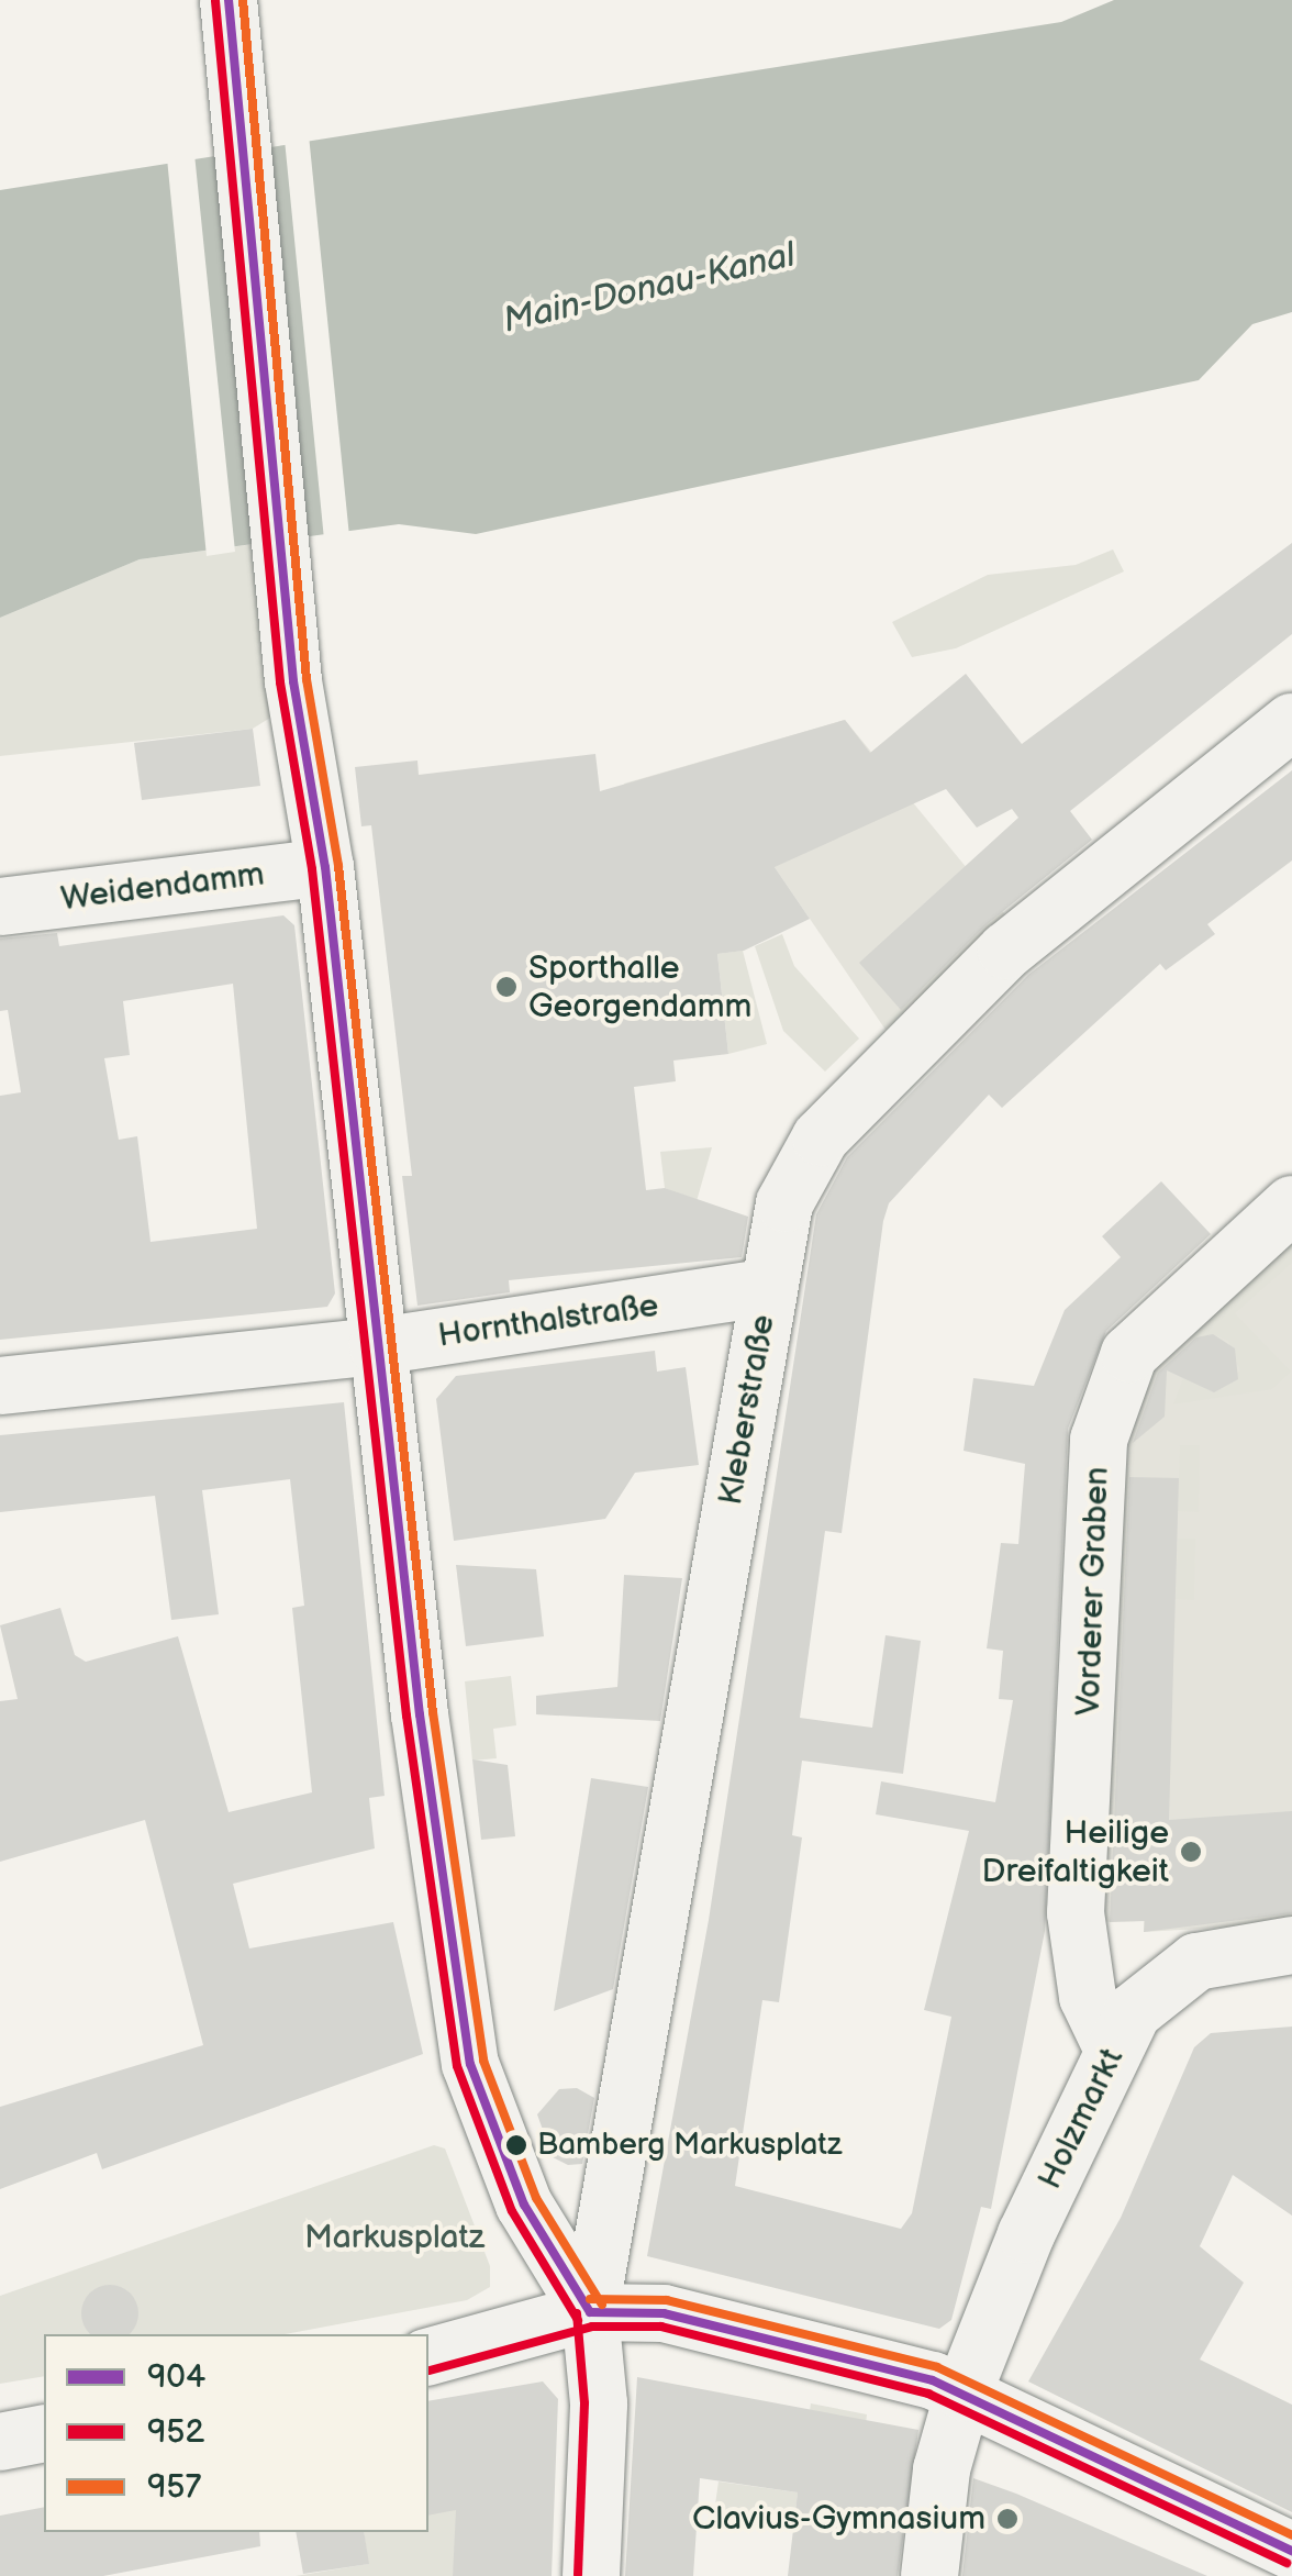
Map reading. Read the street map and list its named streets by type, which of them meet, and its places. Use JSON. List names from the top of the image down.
{
  "streets": {
    "street": [
      "Weidendamm",
      "Hornthalstraße",
      "Kleberstraße",
      "Vorderer Graben",
      "Holzmarkt"
    ]
  },
  "crossings": [
    ["Hornthalstraße", "Kleberstraße"],
    ["Vorderer Graben", "Holzmarkt"]
  ],
  "water": ["Main-Donau-Kanal"],
  "parks": ["Markusplatz"],
  "places": [
    "Sporthalle Georgendamm",
    "Heilige Dreifaltigkeit",
    "Bamberg Markusplatz",
    "Clavius-Gymnasium"
  ],
  "lines": ["transit line 904", "transit line 957", "transit line 952"],
  "legend": ["904", "952", "957"]
}
